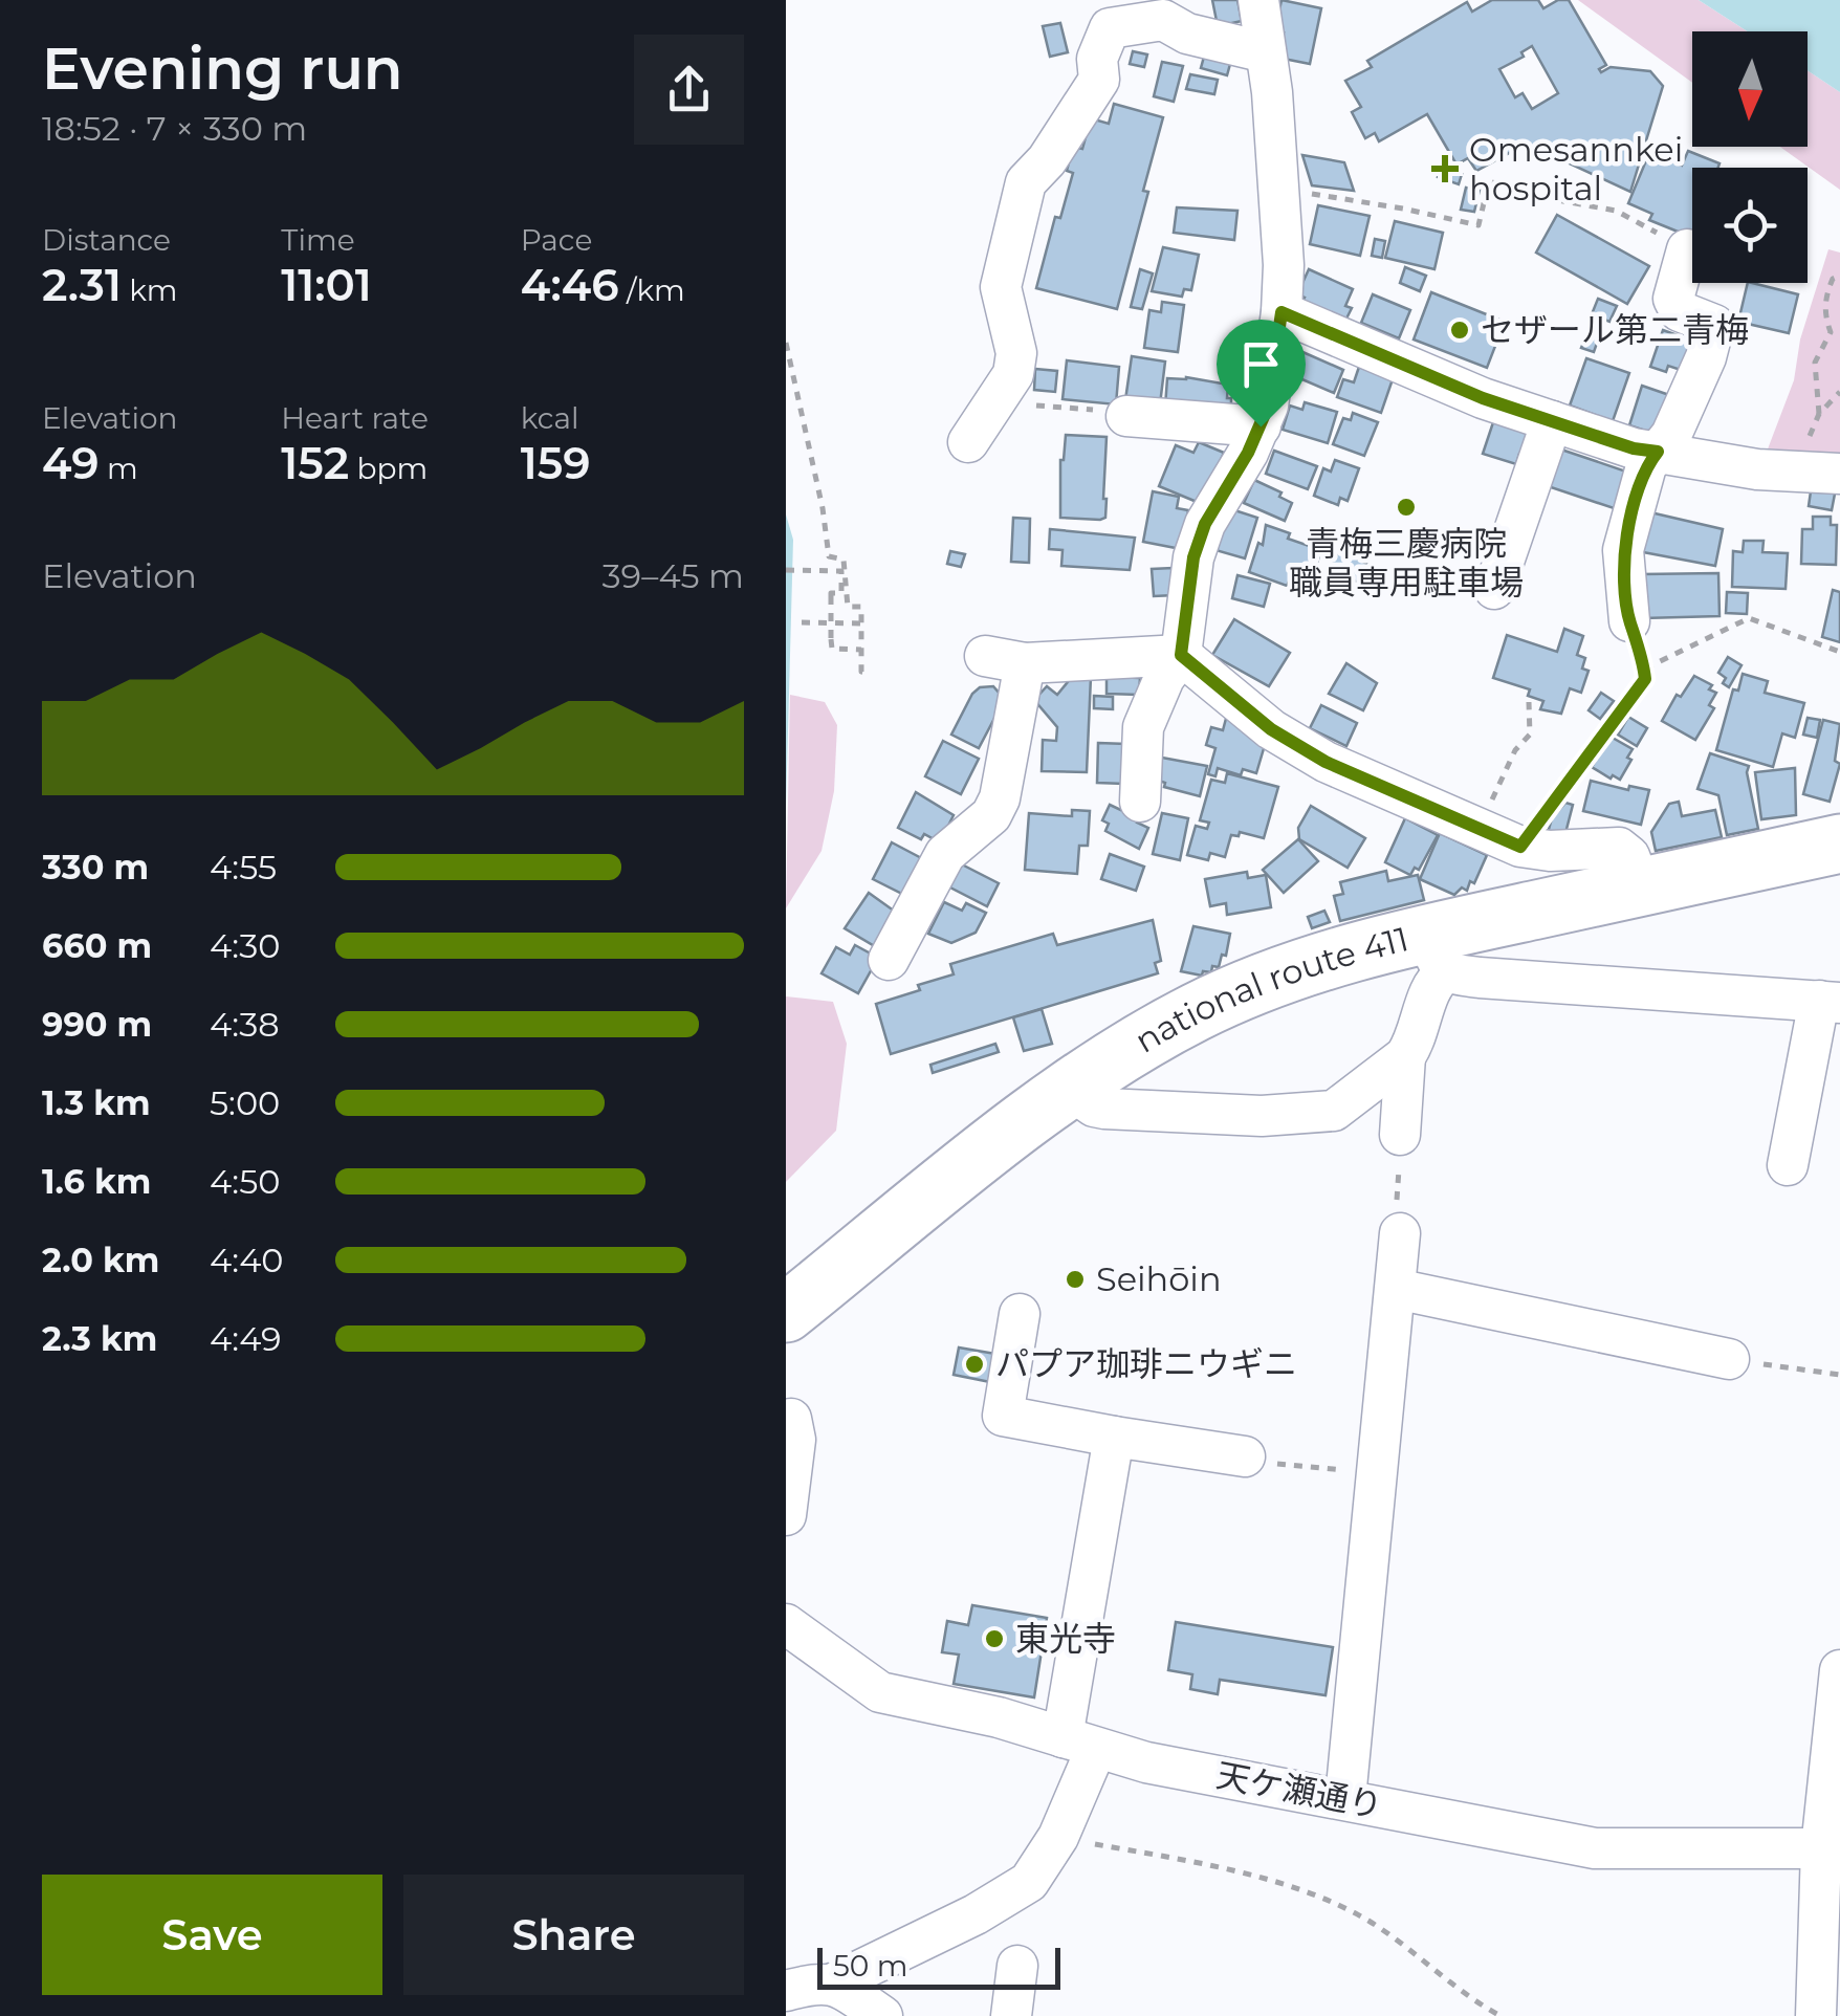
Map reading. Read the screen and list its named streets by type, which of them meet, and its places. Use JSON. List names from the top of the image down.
{
  "streets": {
    "highway": ["national route 411"],
    "street": ["天ケ瀬通り"]
  },
  "places": {
    "health": ["Omesannkei hospital"],
    "other": [
      "セザール第二青梅",
      "青梅三慶病院 職員専用駐車場",
      "Seihōin",
      "パプア珈琲ニウギニ",
      "東光寺"
    ]
  },
  "scale_bar": "50 m",
  "north": "bottom",
  "page": {
    "heading": ["Evening run", "18:52 · 7 × 330 m"],
    "stats": [
      ["Distance", "2.31 km"],
      ["Time", "11:01"],
      ["Pace", "4:46 /km"],
      ["Elevation", "49 m"],
      ["Heart rate", "152 bpm"],
      ["kcal", "159"]
    ],
    "chart": ["Elevation", "39–45 m"],
    "list": [
      {
        "name": "330 m",
        "note": "4:55"
      },
      {
        "name": "660 m",
        "note": "4:30"
      },
      {
        "name": "990 m",
        "note": "4:38"
      },
      {
        "name": "1.3 km",
        "note": "5:00"
      },
      {
        "name": "1.6 km",
        "note": "4:50"
      },
      {
        "name": "2.0 km",
        "note": "4:40"
      },
      {
        "name": "2.3 km",
        "note": "4:49"
      }
    ],
    "buttons": ["Save", "Share"],
    "scale": "50 m"
  }
}
